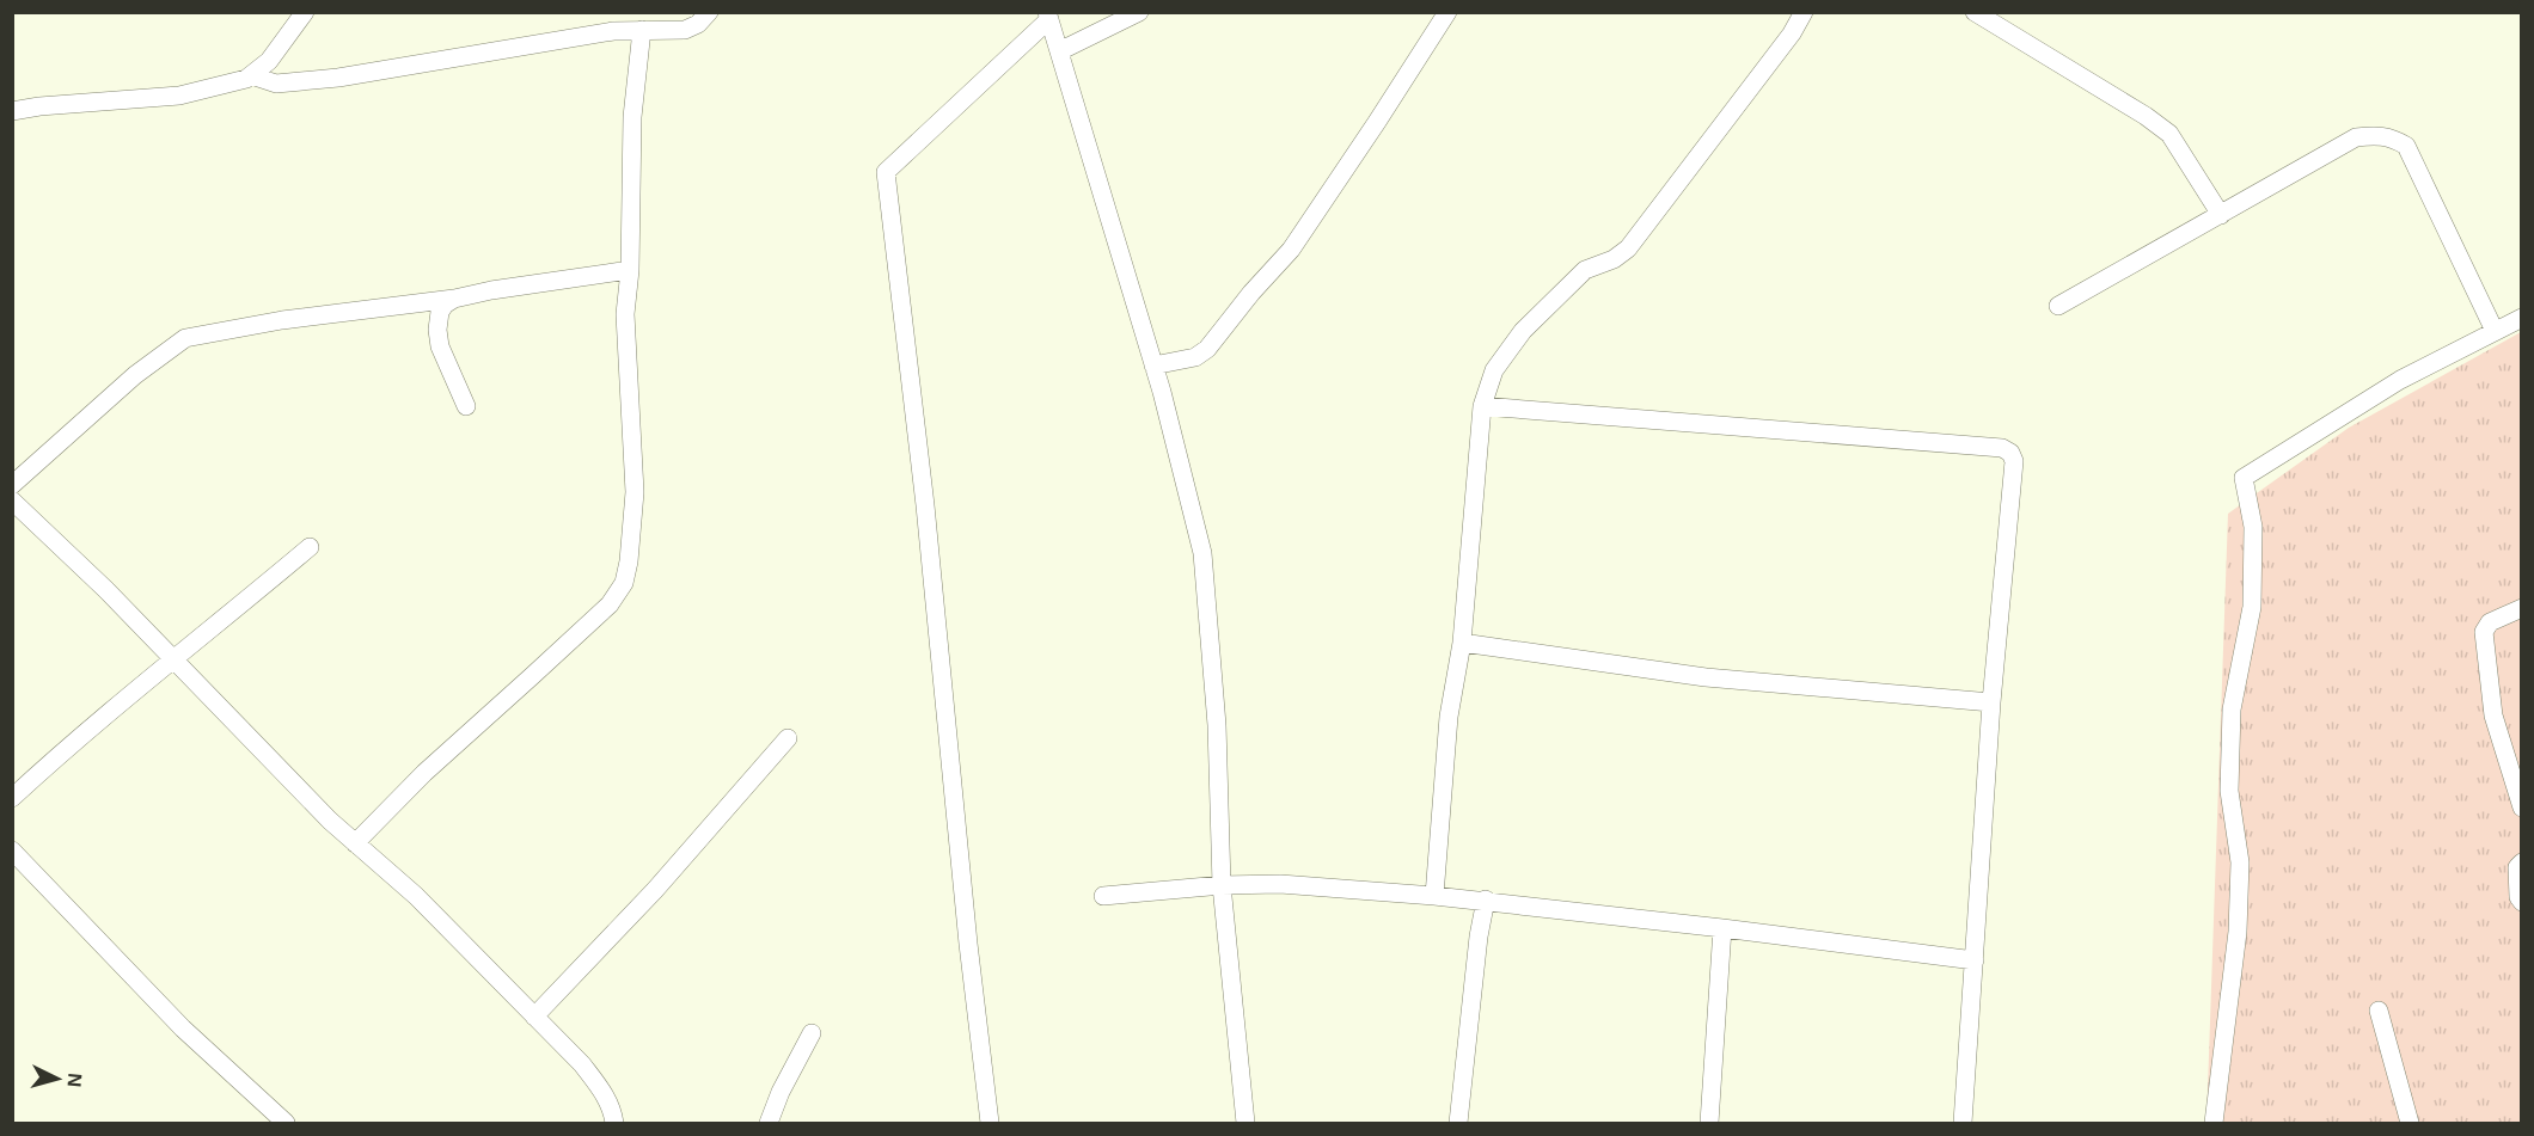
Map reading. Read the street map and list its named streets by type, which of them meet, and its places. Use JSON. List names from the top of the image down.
{
  "north": "right"
}
